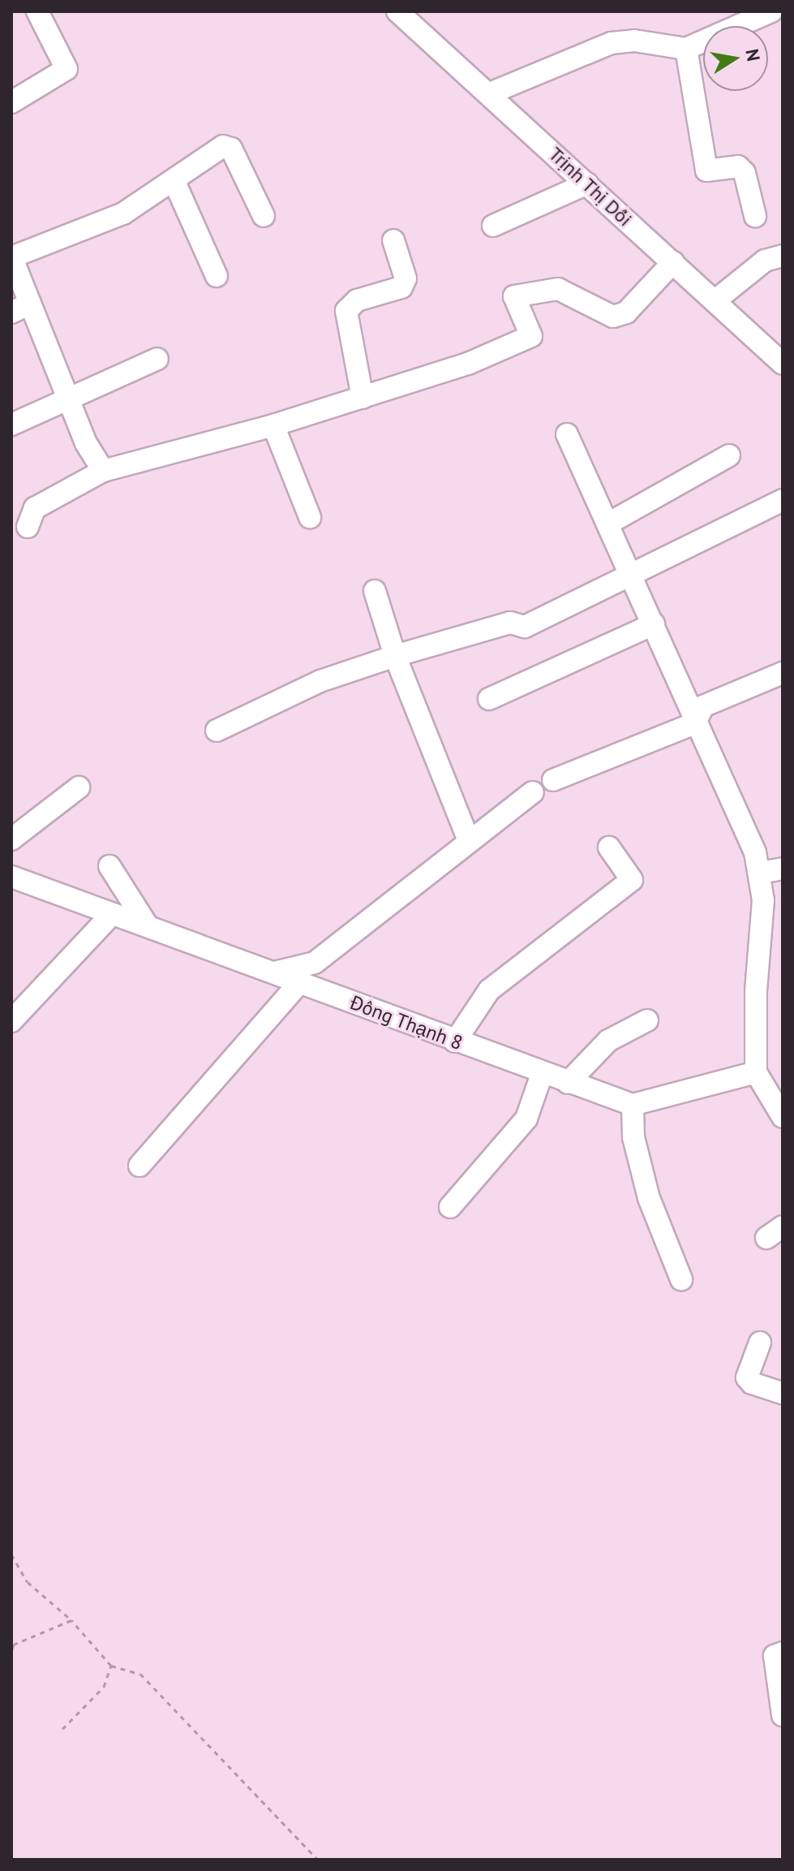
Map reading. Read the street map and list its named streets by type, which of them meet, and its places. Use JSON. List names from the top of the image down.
{
  "streets": {
    "street": ["Trịnh Thị Dối", "Đông Thạnh 8"]
  },
  "north": "right"
}
